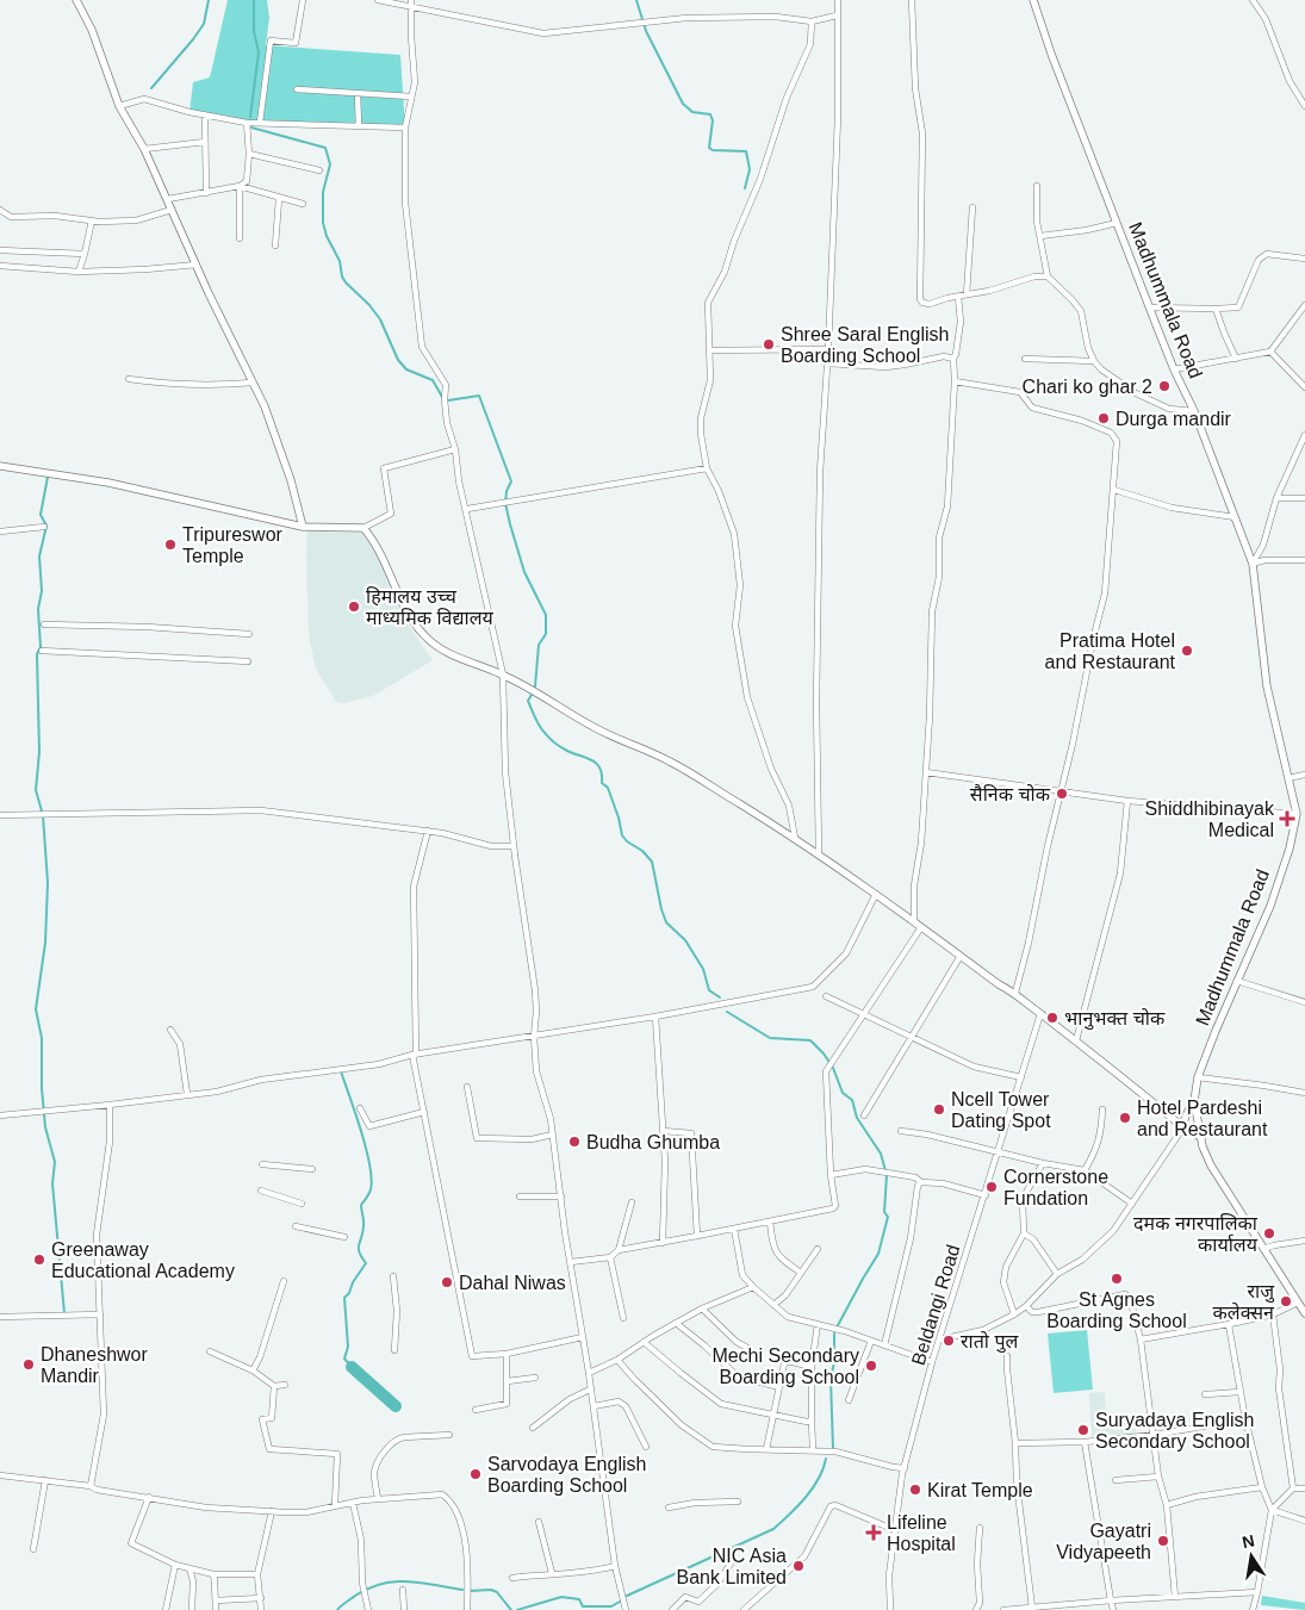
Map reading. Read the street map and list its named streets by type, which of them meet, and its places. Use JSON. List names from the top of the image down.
{
  "streets": {
    "street": ["Madhummala Road", "Beldangi Road"]
  },
  "places": {
    "other": [
      "Shree Saral English Boarding School",
      "Chari ko ghar 2",
      "Durga mandir",
      "Tripureswor Temple",
      "हिमालय उच्च माध्यमिक विद्यालय",
      "Pratima Hotel and Restaurant",
      "सैनिक चोक",
      "भानुभक्त चोक",
      "Ncell Tower Dating Spot",
      "Hotel Pardeshi and Restaurant",
      "Budha Ghumba",
      "Cornerstone Fundation",
      "दमक नगरपालिका कार्यालय",
      "Greenaway Educational Academy",
      "St Agnes Boarding School",
      "Dahal Niwas",
      "राजु कलेक्सन",
      "रातो पुल",
      "Dhaneshwor Mandir",
      "Mechi Secondary Boarding School",
      "Suryadaya English Secondary School",
      "Sarvodaya English Boarding School",
      "Kirat Temple",
      "Gayatri Vidyapeeth",
      "NIC Asia Bank Limited"
    ],
    "health": ["Shiddhibinayak Medical", "Lifeline Hospital"]
  },
  "north": "top"
}
